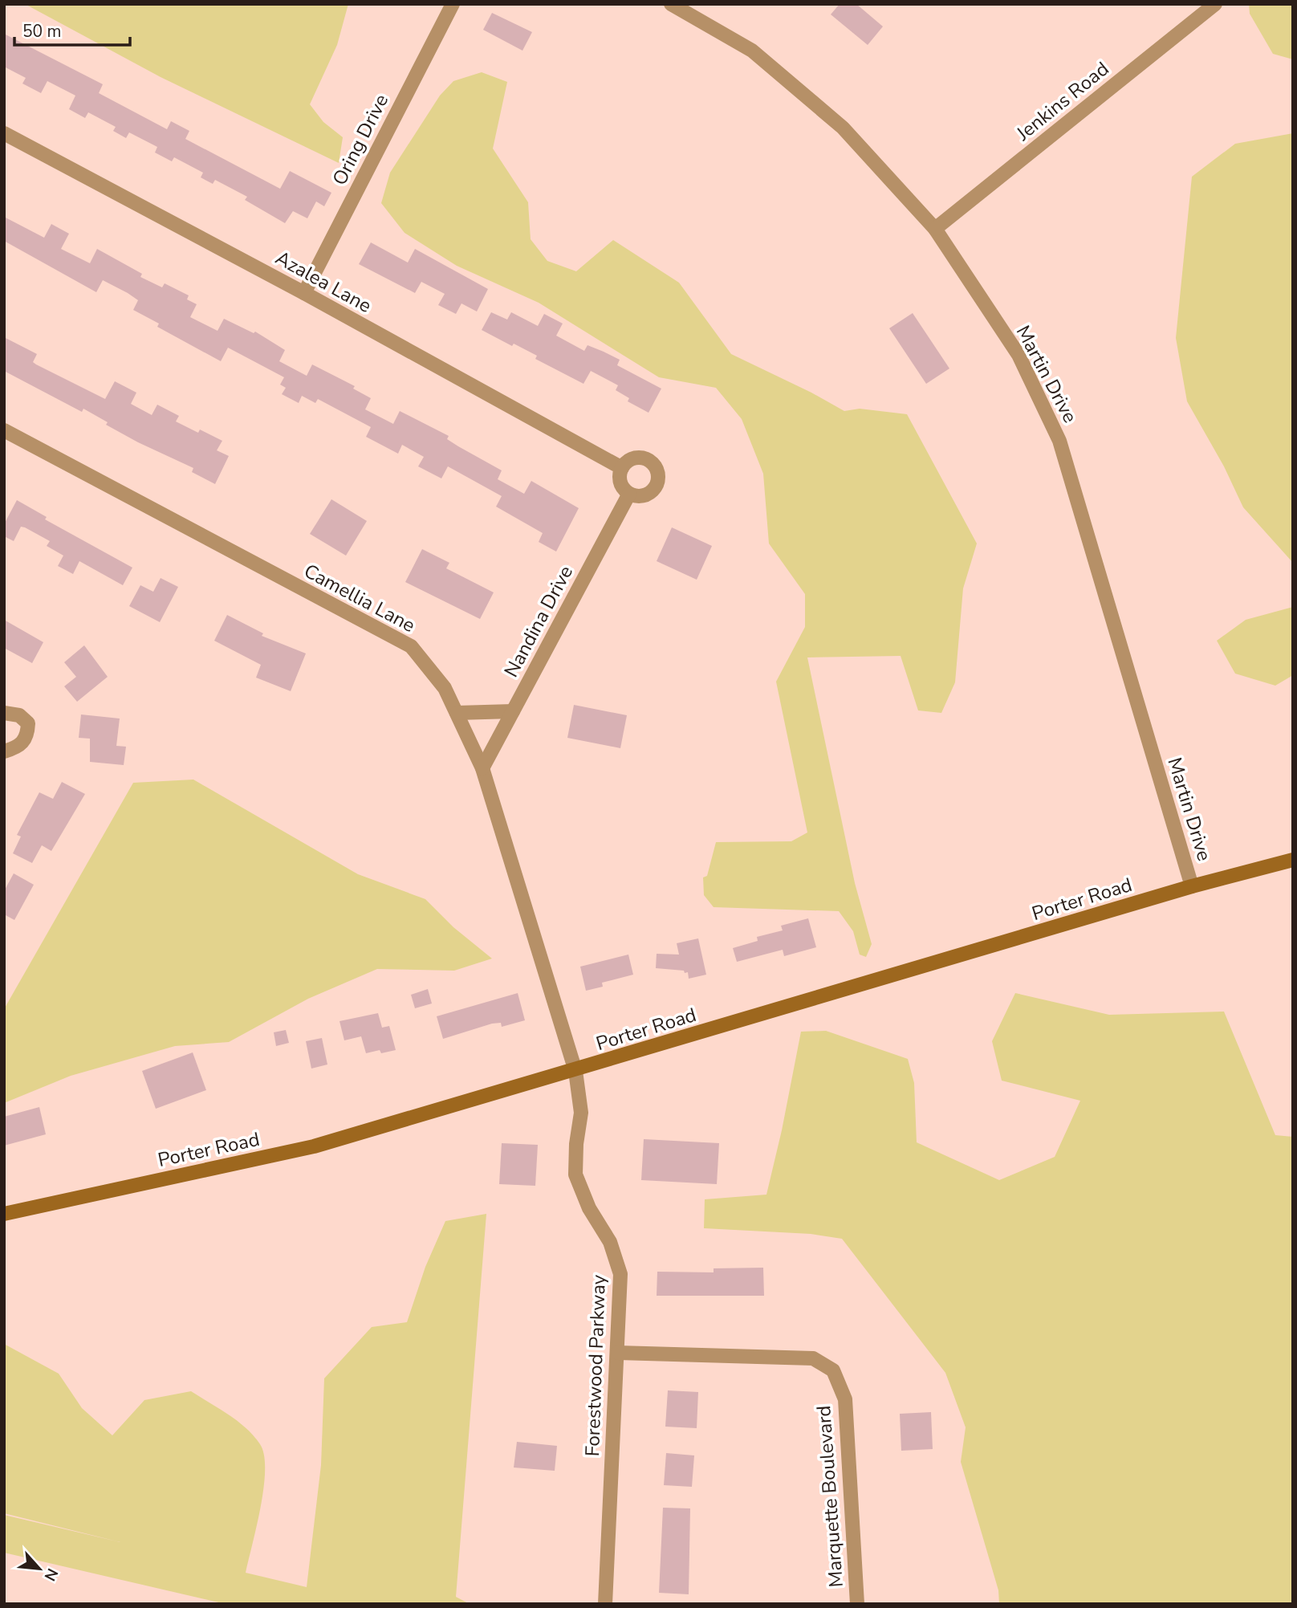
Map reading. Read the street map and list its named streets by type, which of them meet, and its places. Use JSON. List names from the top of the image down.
{
  "streets": {
    "main road": ["Porter Road"],
    "street": [
      "Jenkins Road",
      "Oring Drive",
      "Azalea Lane",
      "Martin Drive",
      "Camellia Lane",
      "Nandina Drive",
      "Forestwood Parkway",
      "Marquette Boulevard"
    ]
  },
  "crossings": [
    ["Jenkins Road", "Martin Drive"],
    ["Oring Drive", "Azalea Lane"],
    ["Azalea Lane", "Nandina Drive"],
    ["Martin Drive", "Porter Road"],
    ["Camellia Lane", "Nandina Drive"],
    ["Camellia Lane", "Porter Road"],
    ["Camellia Lane", "Forestwood Parkway"],
    ["Porter Road", "Forestwood Parkway"],
    ["Forestwood Parkway", "Marquette Boulevard"]
  ],
  "scale_bar": "50 m",
  "north": "bottom right"
}
